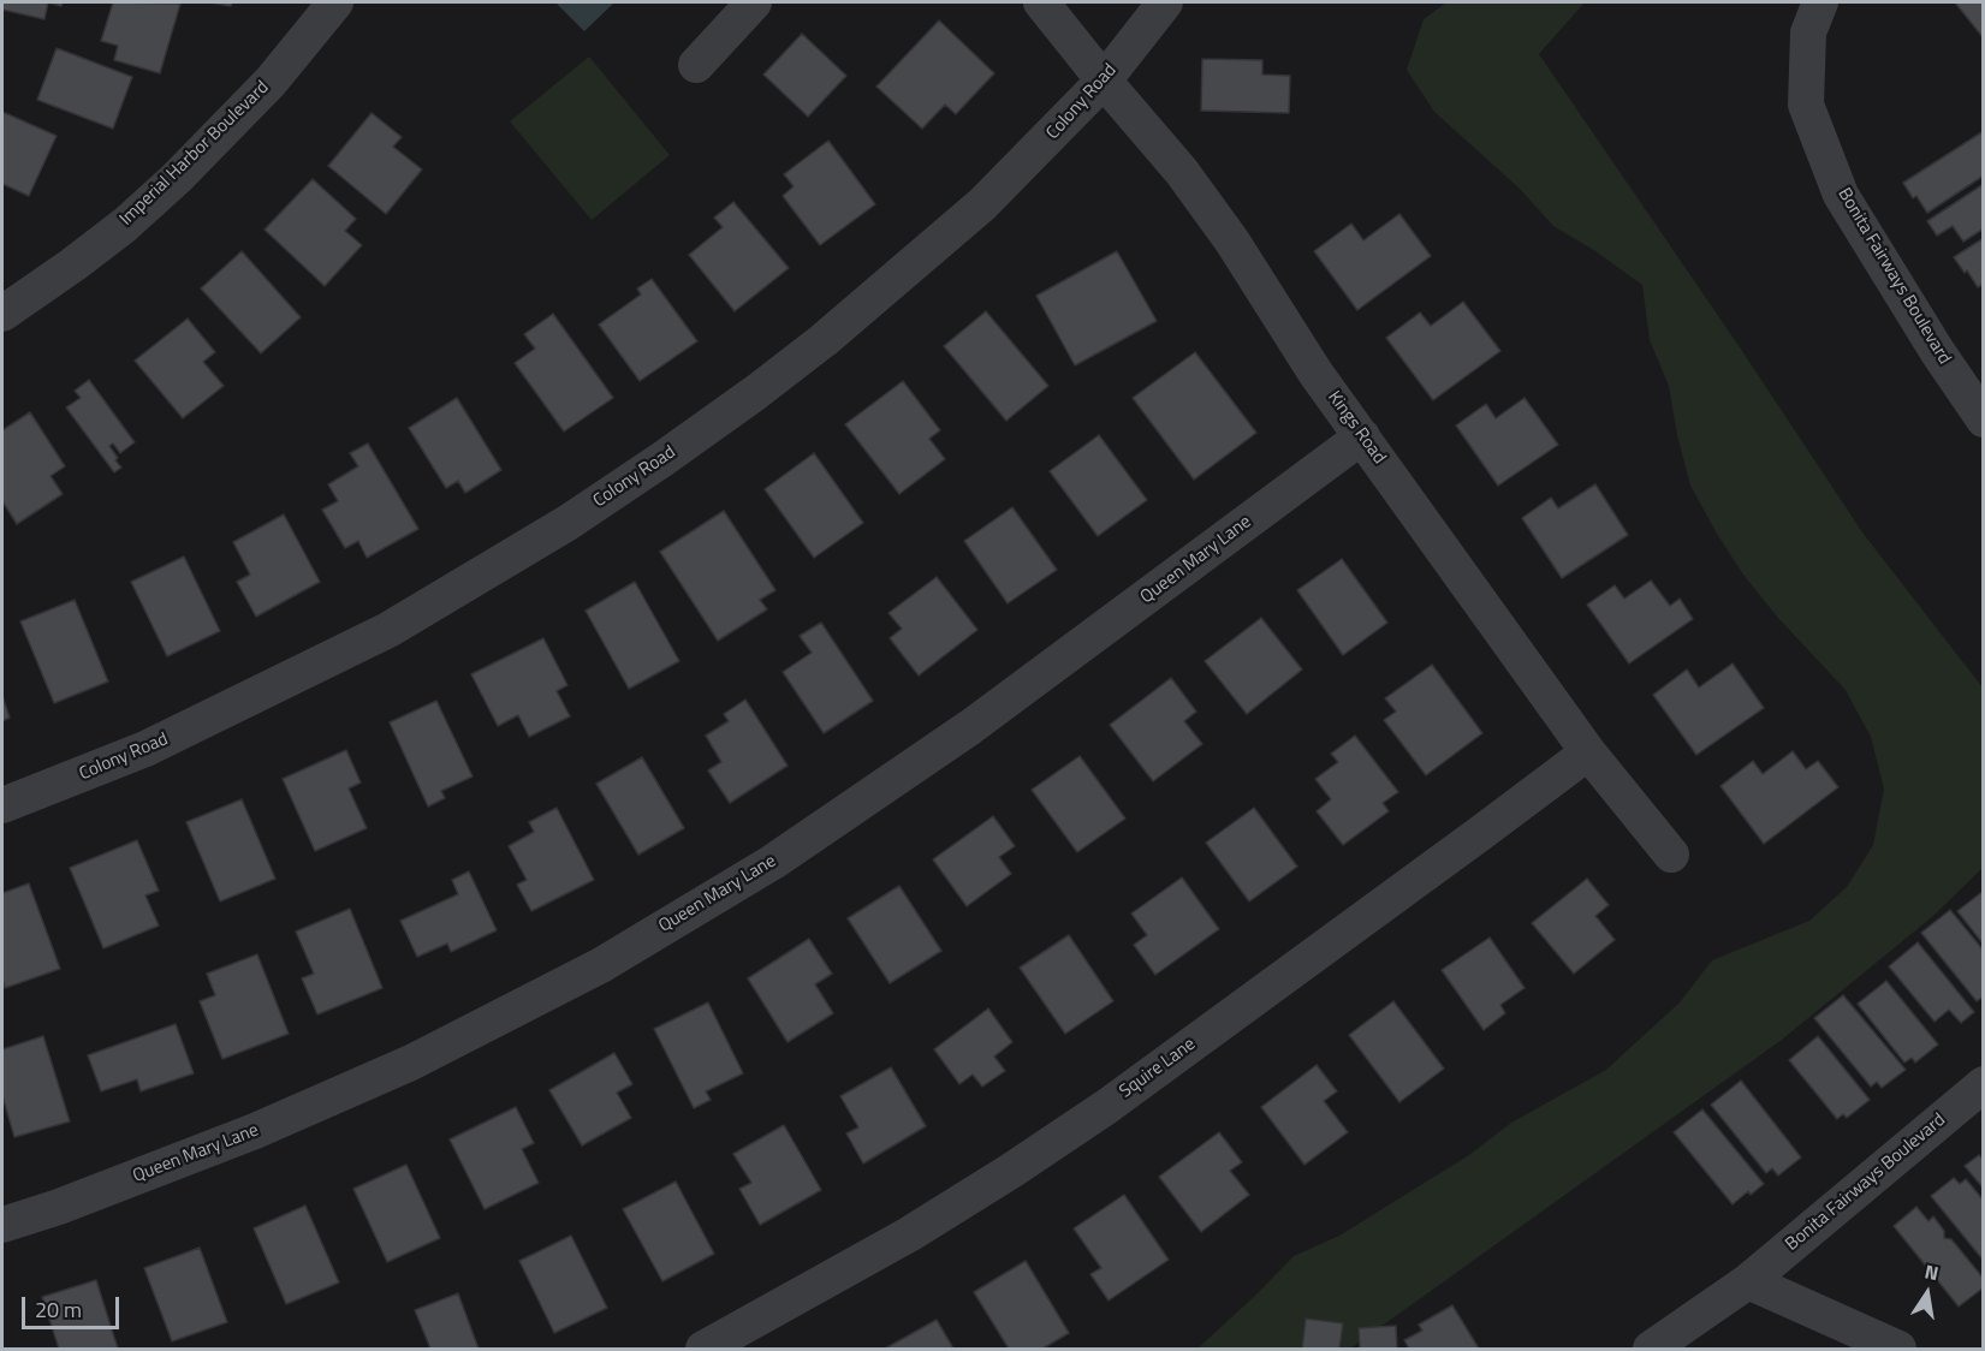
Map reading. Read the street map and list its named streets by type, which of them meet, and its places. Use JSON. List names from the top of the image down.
{
  "streets": {
    "street": [
      "Colony Road",
      "Imperial Harbor Boulevard",
      "Bonita Fairways Boulevard",
      "Kings Road",
      "Queen Mary Lane",
      "Squire Lane"
    ]
  },
  "crossings": [
    ["Colony Road", "Kings Road"],
    ["Kings Road", "Queen Mary Lane"],
    ["Kings Road", "Squire Lane"]
  ],
  "scale_bar": "20 m",
  "north": "top"
}
